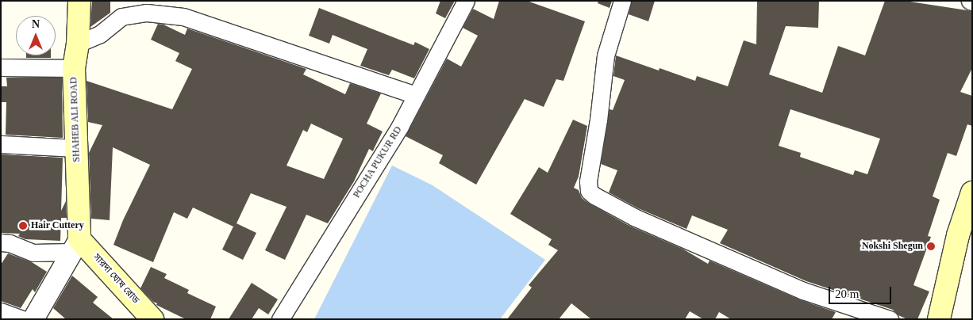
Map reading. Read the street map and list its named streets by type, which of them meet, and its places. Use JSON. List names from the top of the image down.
{
  "streets": {
    "main road": ["SHAHEB ALI ROAD", "সারদা ঘোষ রোড"],
    "street": ["POCHA PUKUR RD"]
  },
  "crossings": [
    ["SHAHEB ALI ROAD", "সারদা ঘোষ রোড"]
  ],
  "places": ["Hair Cuttery", "Nokshi Shegun"],
  "scale_bar": "20 m",
  "north": "top"
}
